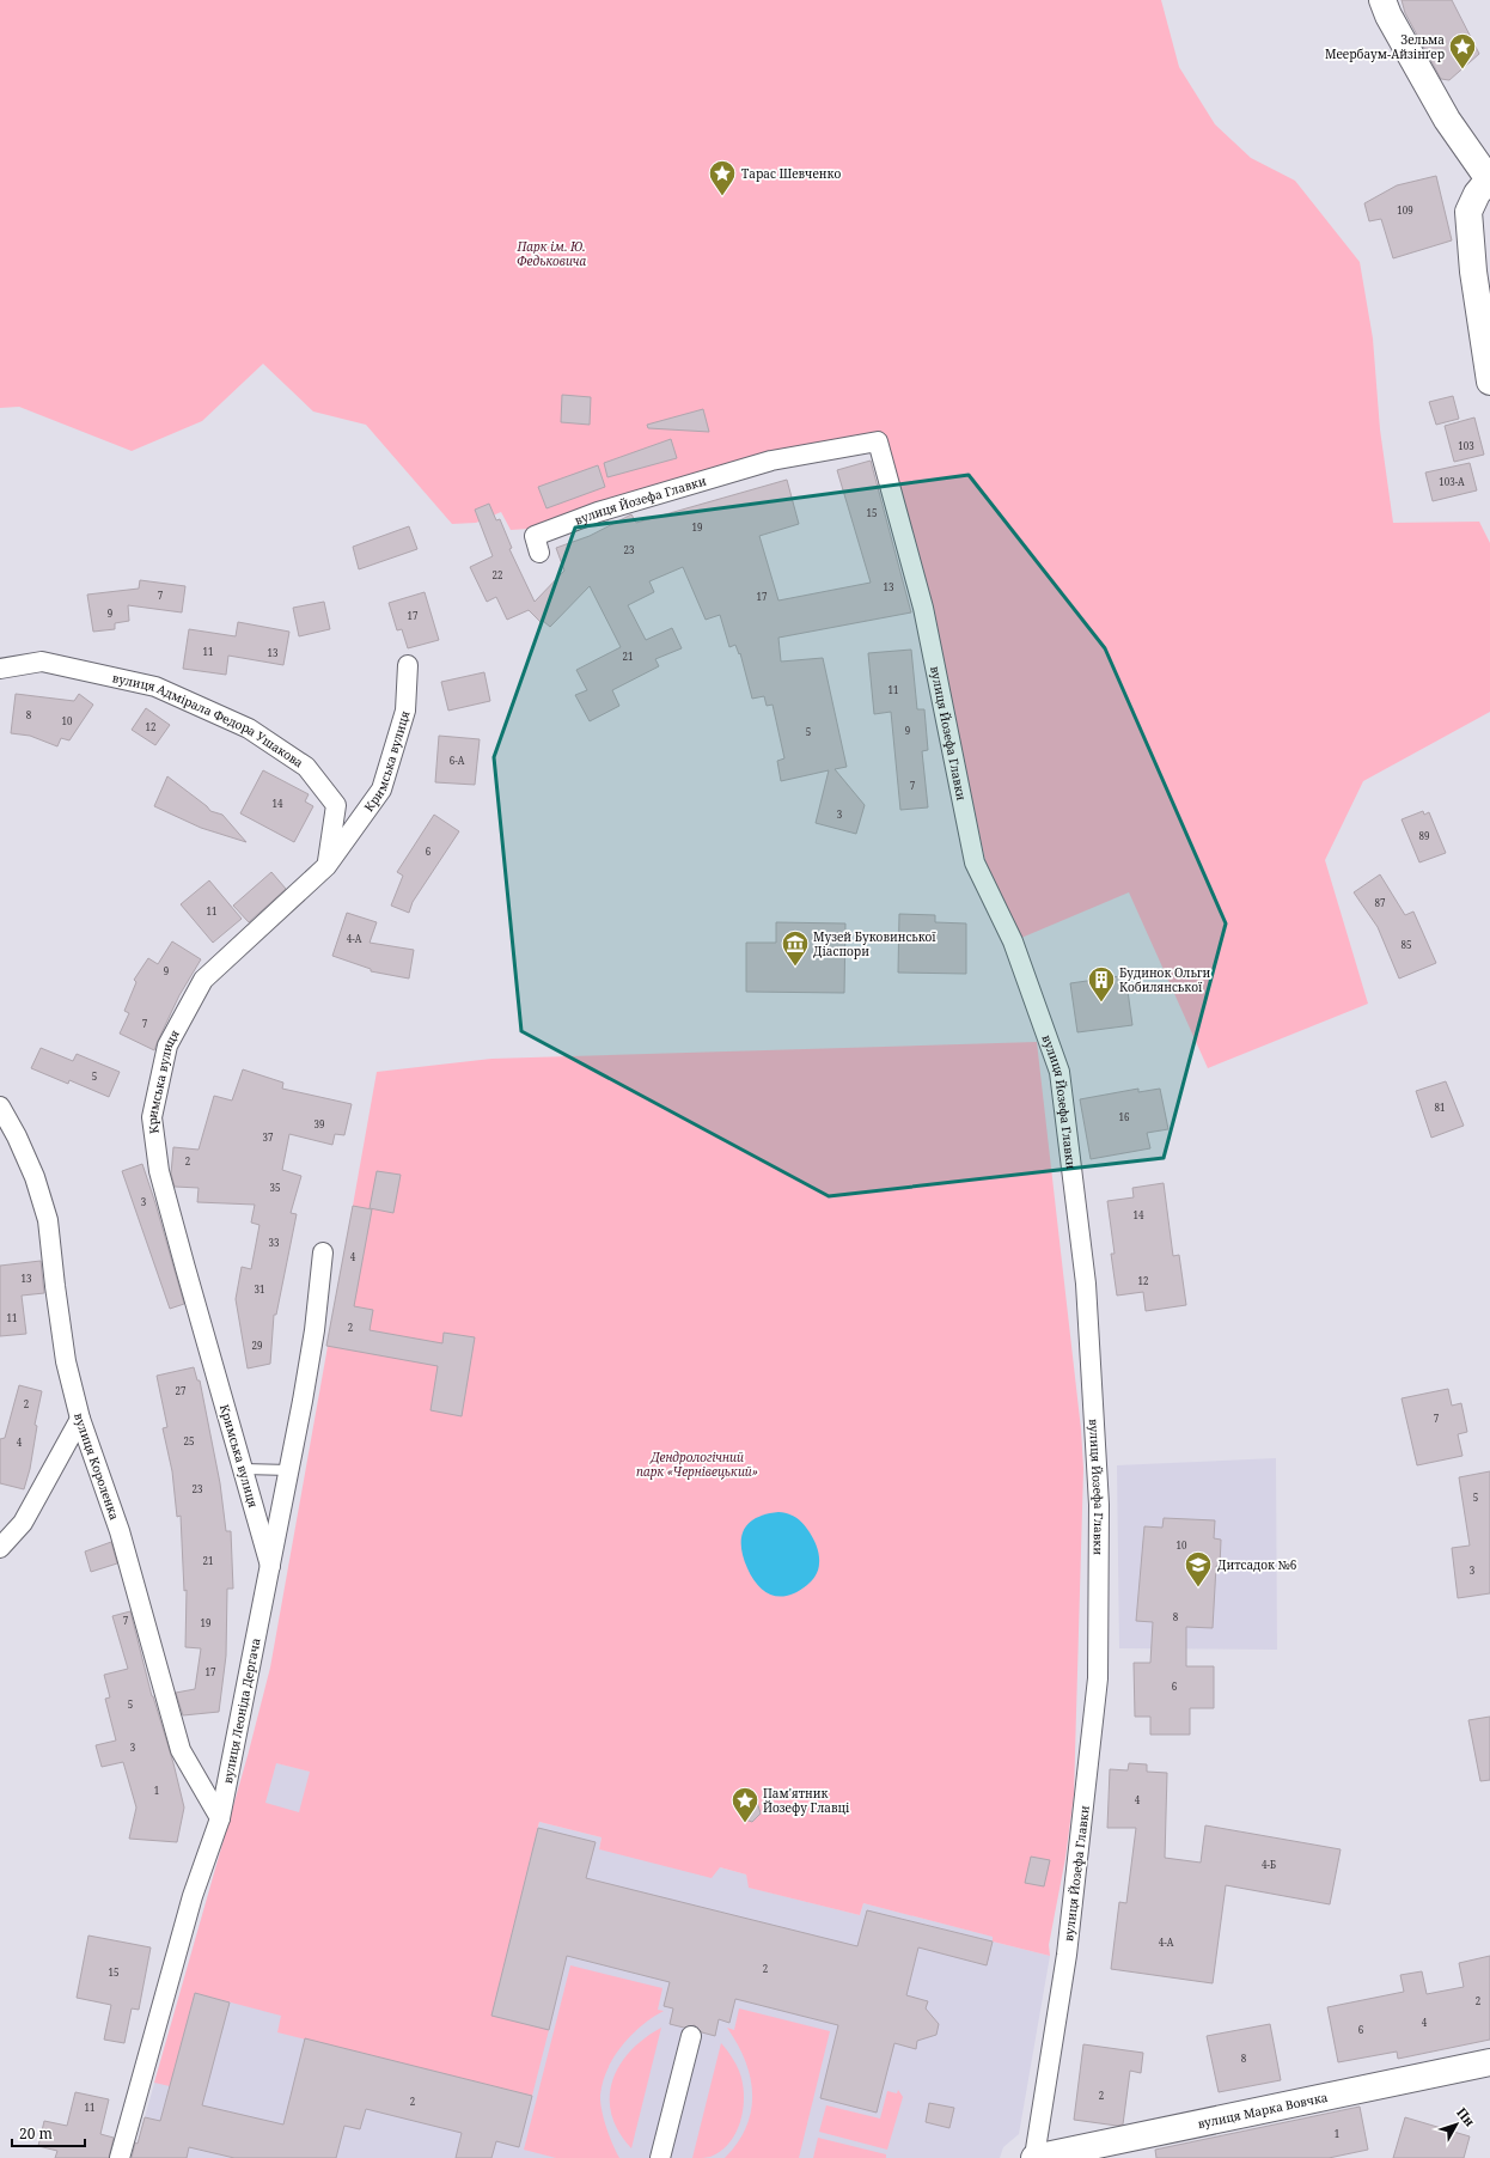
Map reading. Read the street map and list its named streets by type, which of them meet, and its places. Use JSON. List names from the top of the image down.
{
  "streets": {
    "street": [
      "вулиця Йозефа Главки",
      "вулиця Адмірала Федора Ушакова",
      "Кримська вулиця",
      "вулиця Короленка",
      "вулиця Леоніда Дергача",
      "вулиця Марка Вовчка"
    ]
  },
  "crossings": [
    ["вулиця Йозефа Главки", "вулиця Марка Вовчка"],
    ["вулиця Адмірала Федора Ушакова", "Кримська вулиця"],
    ["Кримська вулиця", "вулиця Леоніда Дергача"],
    ["вулиця Короленка", "вулиця Леоніда Дергача"]
  ],
  "parks": ["Парк ім. Ю. Федьковича", "Дендрологічний парк «Чернівецький»"],
  "places": {
    "place": ["Зельма Меербаум-Айзінґер", "Тарас Шевченко", "Пам'ятник Йозефу Главці"],
    "museum": ["Музей Буковинської Діаспори"],
    "building": ["Будинок Ольги Кобилянської"],
    "school or university": ["Дитсадок №6"]
  },
  "house_numbers": [
    "109",
    "103",
    "103-А",
    "15",
    "19",
    "23",
    "22",
    "13",
    "7",
    "17",
    "9",
    "17",
    "11",
    "13",
    "21",
    "11",
    "8",
    "10",
    "12",
    "9",
    "5",
    "6-А",
    "7",
    "14",
    "3",
    "89",
    "6",
    "87",
    "11",
    "4-А",
    "85",
    "9",
    "7",
    "5",
    "81",
    "16",
    "39",
    "37",
    "2",
    "35",
    "3",
    "14",
    "33",
    "4",
    "13",
    "12",
    "31",
    "11",
    "2",
    "29",
    "27",
    "2",
    "7",
    "25",
    "4",
    "23",
    "5",
    "10",
    "21",
    "3",
    "8",
    "7",
    "19",
    "17",
    "6",
    "5",
    "3",
    "1",
    "4",
    "4-Б",
    "4-А",
    "2",
    "15",
    "2",
    "4",
    "6",
    "8",
    "2",
    "2",
    "11",
    "1"
  ],
  "scale_bar": "20 m",
  "north": "top right"
}
